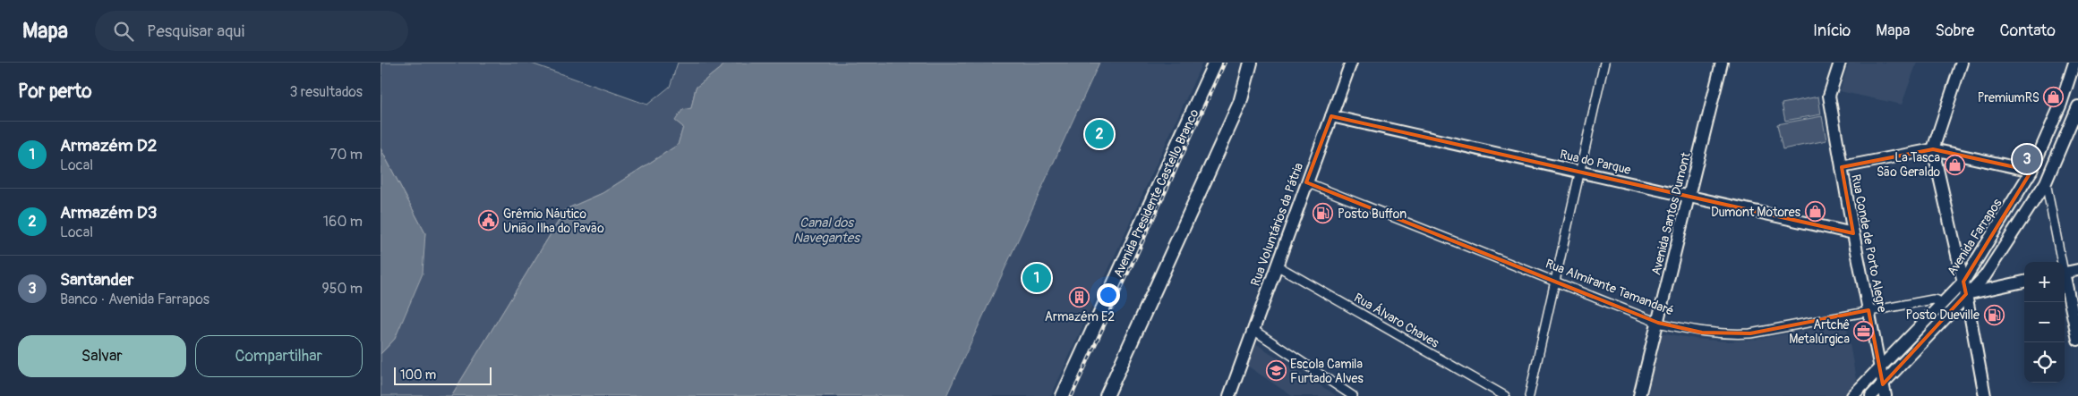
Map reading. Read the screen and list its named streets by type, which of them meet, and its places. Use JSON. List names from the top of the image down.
{
  "streets": {
    "main road": ["Avenida Presidente Castello Branco"],
    "street": [
      "Rua do Parque",
      "Avenida Santos Dumont",
      "Rua Voluntários da Pátria",
      "Avenida Farrapos",
      "Rua Conde de Porto Alegre",
      "Rua Almirante Tamandaré",
      "Rua Álvaro Chaves"
    ]
  },
  "crossings": [
    ["Rua do Parque", "Avenida Santos Dumont"],
    ["Rua do Parque", "Rua Voluntários da Pátria"],
    ["Rua do Parque", "Rua Conde de Porto Alegre"],
    ["Avenida Santos Dumont", "Rua Almirante Tamandaré"],
    ["Rua Voluntários da Pátria", "Rua Almirante Tamandaré"],
    ["Rua Voluntários da Pátria", "Rua Álvaro Chaves"],
    ["Avenida Farrapos", "Rua Conde de Porto Alegre"],
    ["Avenida Farrapos", "Rua Almirante Tamandaré"],
    ["Rua Conde de Porto Alegre", "Rua Almirante Tamandaré"]
  ],
  "water": ["Canal dos Navegantes"],
  "places": {
    "shop": ["PremiumRS", "La Tasca São Geraldo", "Dumont Motores"],
    "fuel station": ["Posto Buffon", "Posto Dueville"],
    "public building": ["Grêmio Náutico União Ilha do Pavão"],
    "building": ["Armazém E2"],
    "office": ["Artchê Metalúrgica"],
    "school or university": ["Escola Camila Furtado Alves"]
  },
  "scale_bar": "100 m",
  "page": {
    "header": "Mapa",
    "search": "Pesquisar aqui",
    "nav": [
      "Início",
      "Mapa",
      "Sobre",
      "Contato"
    ],
    "heading": ["Por perto", "3 resultados"],
    "pins": ["2", "3", "1"],
    "list": [
      {
        "mark": "1",
        "name": "Armazém D2",
        "note": "Local",
        "value": "70 m"
      },
      {
        "mark": "2",
        "name": "Armazém D3",
        "note": "Local",
        "value": "160 m"
      },
      {
        "mark": "3",
        "name": "Santander",
        "note": "Banco · Avenida Farrapos",
        "value": "950 m"
      }
    ],
    "map_buttons": ["+", "−"],
    "buttons": ["Salvar", "Compartilhar"],
    "scale": "100 m"
  }
}
